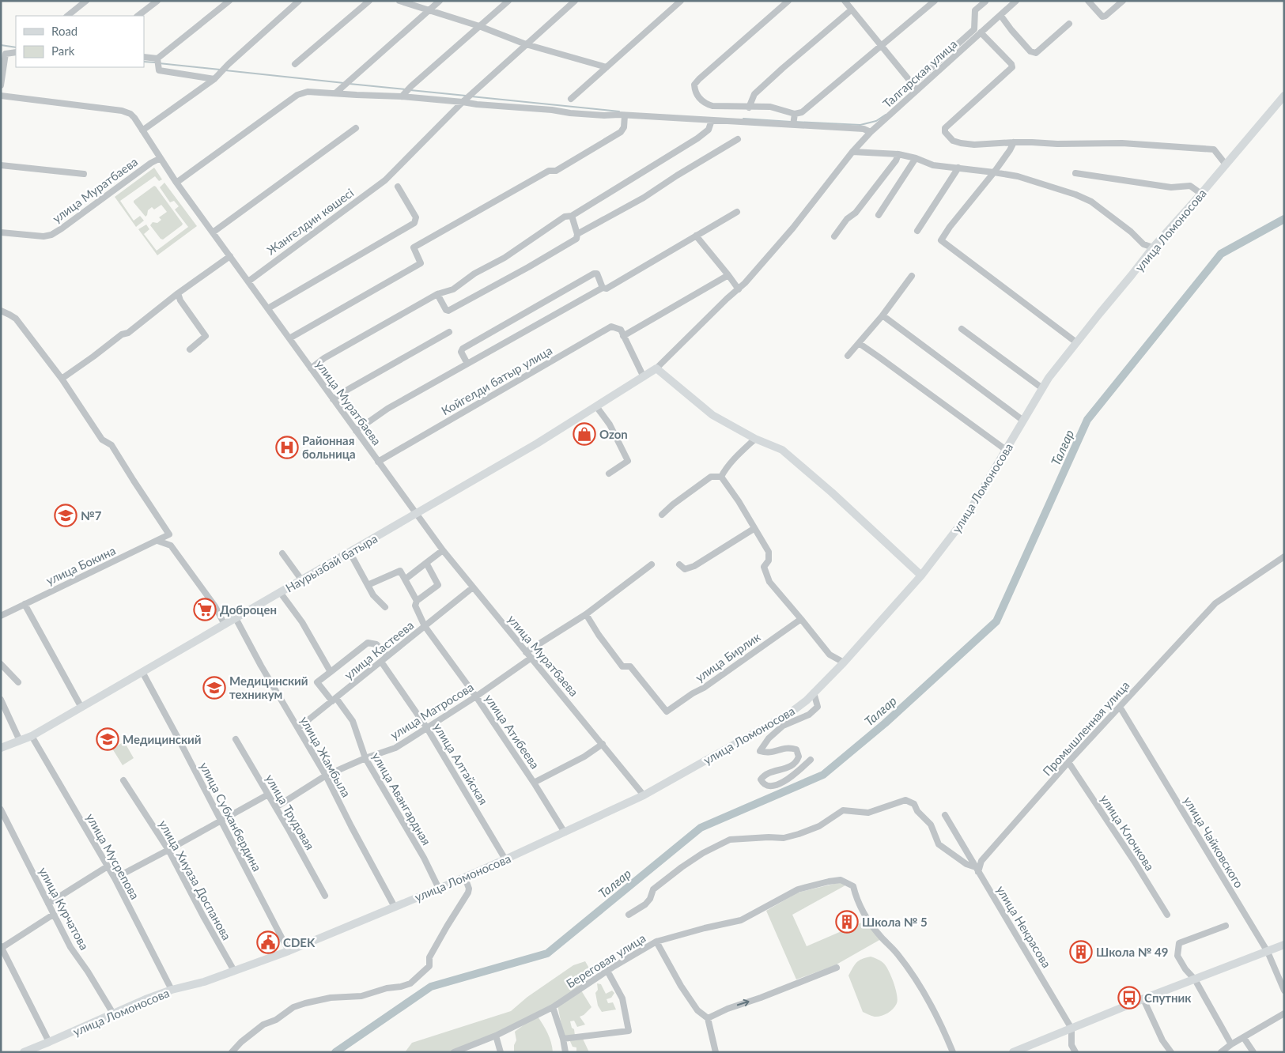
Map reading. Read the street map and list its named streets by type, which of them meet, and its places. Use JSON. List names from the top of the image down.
{
  "streets": {
    "main road": ["улица Ломоносова", "Наурызбай батыра"],
    "street": [
      "Талгарская улица",
      "улица Муратбаева",
      "Жангелдин көшесі",
      "Койгелди батыр улица",
      "улица Бокина",
      "улица Кастеева",
      "улица Бирлик",
      "улица Матросова",
      "Промышленная улица",
      "улица Атибеева",
      "улица Жамбыла",
      "улица Алтайская",
      "улица Авангардная",
      "улица Трудовая",
      "улица Субханбердина",
      "улица Клочкова",
      "улица Чайковского",
      "улица Мусрепова",
      "улица Хиуаза Доспанова",
      "улица Курчатова",
      "улица Некрасова",
      "Береговая улица"
    ]
  },
  "crossings": [
    ["Талгарская улица", "Наурызбай батыра"],
    ["улица Муратбаева", "Жангелдин көшесі"],
    ["улица Муратбаева", "улица Ломоносова"],
    ["улица Муратбаева", "Койгелди батыр улица"],
    ["улица Муратбаева", "Наурызбай батыра"],
    ["улица Муратбаева", "улица Кастеева"],
    ["улица Муратбаева", "улица Матросова"],
    ["улица Ломоносова", "улица Атибеева"],
    ["улица Ломоносова", "улица Жамбыла"],
    ["улица Ломоносова", "улица Алтайская"],
    ["улица Ломоносова", "улица Авангардная"],
    ["улица Ломоносова", "улица Субханбердина"],
    ["улица Ломоносова", "улица Мусрепова"],
    ["улица Ломоносова", "улица Хиуаза Доспанова"],
    ["улица Ломоносова", "улица Курчатова"],
    ["Наурызбай батыра", "улица Жамбыла"],
    ["Наурызбай батыра", "улица Субханбердина"],
    ["Наурызбай батыра", "улица Мусрепова"],
    ["улица Кастеева", "улица Атибеева"],
    ["улица Кастеева", "улица Жамбыла"],
    ["улица Кастеева", "улица Алтайская"],
    ["улица Кастеева", "улица Авангардная"],
    ["улица Матросова", "улица Атибеева"],
    ["улица Матросова", "улица Жамбыла"],
    ["улица Матросова", "улица Алтайская"],
    ["улица Матросова", "улица Авангардная"],
    ["улица Матросова", "улица Трудовая"],
    ["Промышленная улица", "улица Клочкова"],
    ["Промышленная улица", "улица Чайковского"],
    ["Промышленная улица", "улица Некрасова"]
  ],
  "water": ["Талғар"],
  "places": {
    "shop": ["Ozon"],
    "hospital": ["Районная больница"],
    "school or university": ["№7", "Медицинский техникум", "Медицинский"],
    "supermarket": ["Доброцен"],
    "building": ["Школа № 5", "Школа № 49"],
    "public building": ["CDEK"],
    "bus stop": ["Спутник"]
  },
  "legend": ["Road", "Park"]
}
